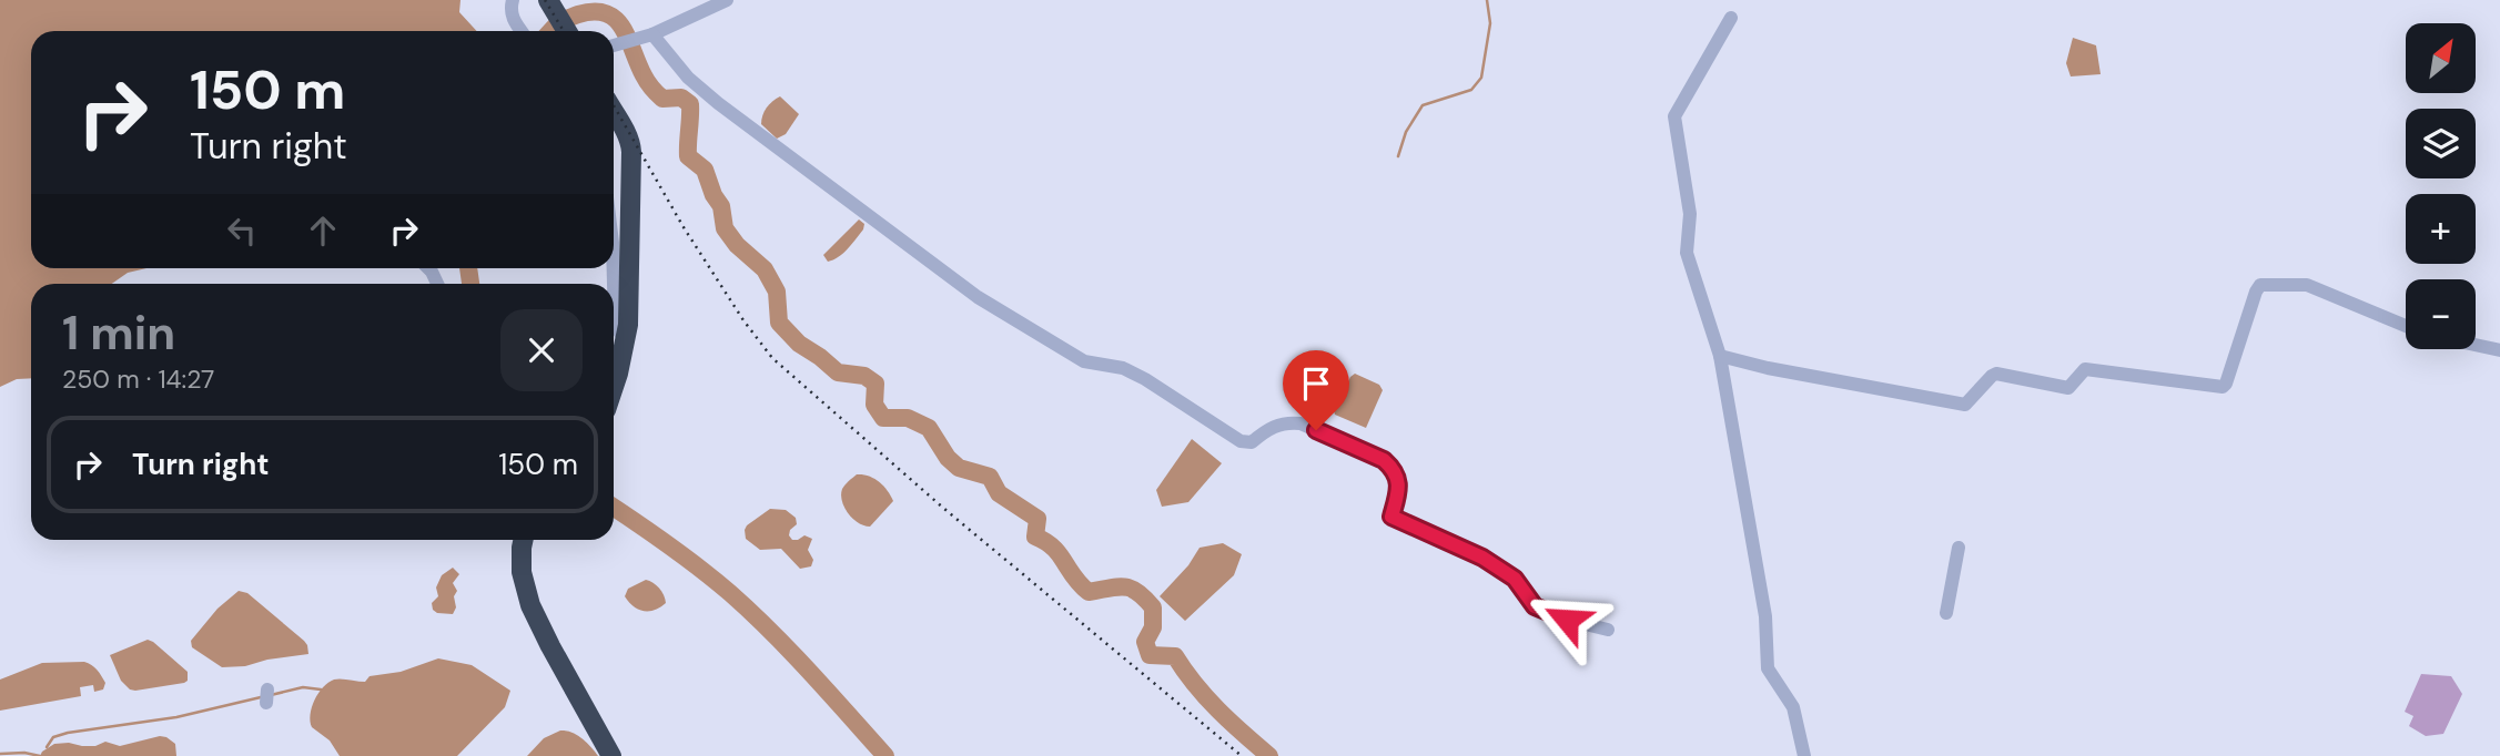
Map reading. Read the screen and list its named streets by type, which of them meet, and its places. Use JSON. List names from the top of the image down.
{
  "north": "top right",
  "page": {
    "map_buttons": ["+", "−"],
    "turn": ["150 m", "Turn right"],
    "heading": ["1 min", "250 m · 14:27"],
    "list": [
      {
        "name": "Turn right",
        "value": "150 m"
      }
    ]
  }
}
